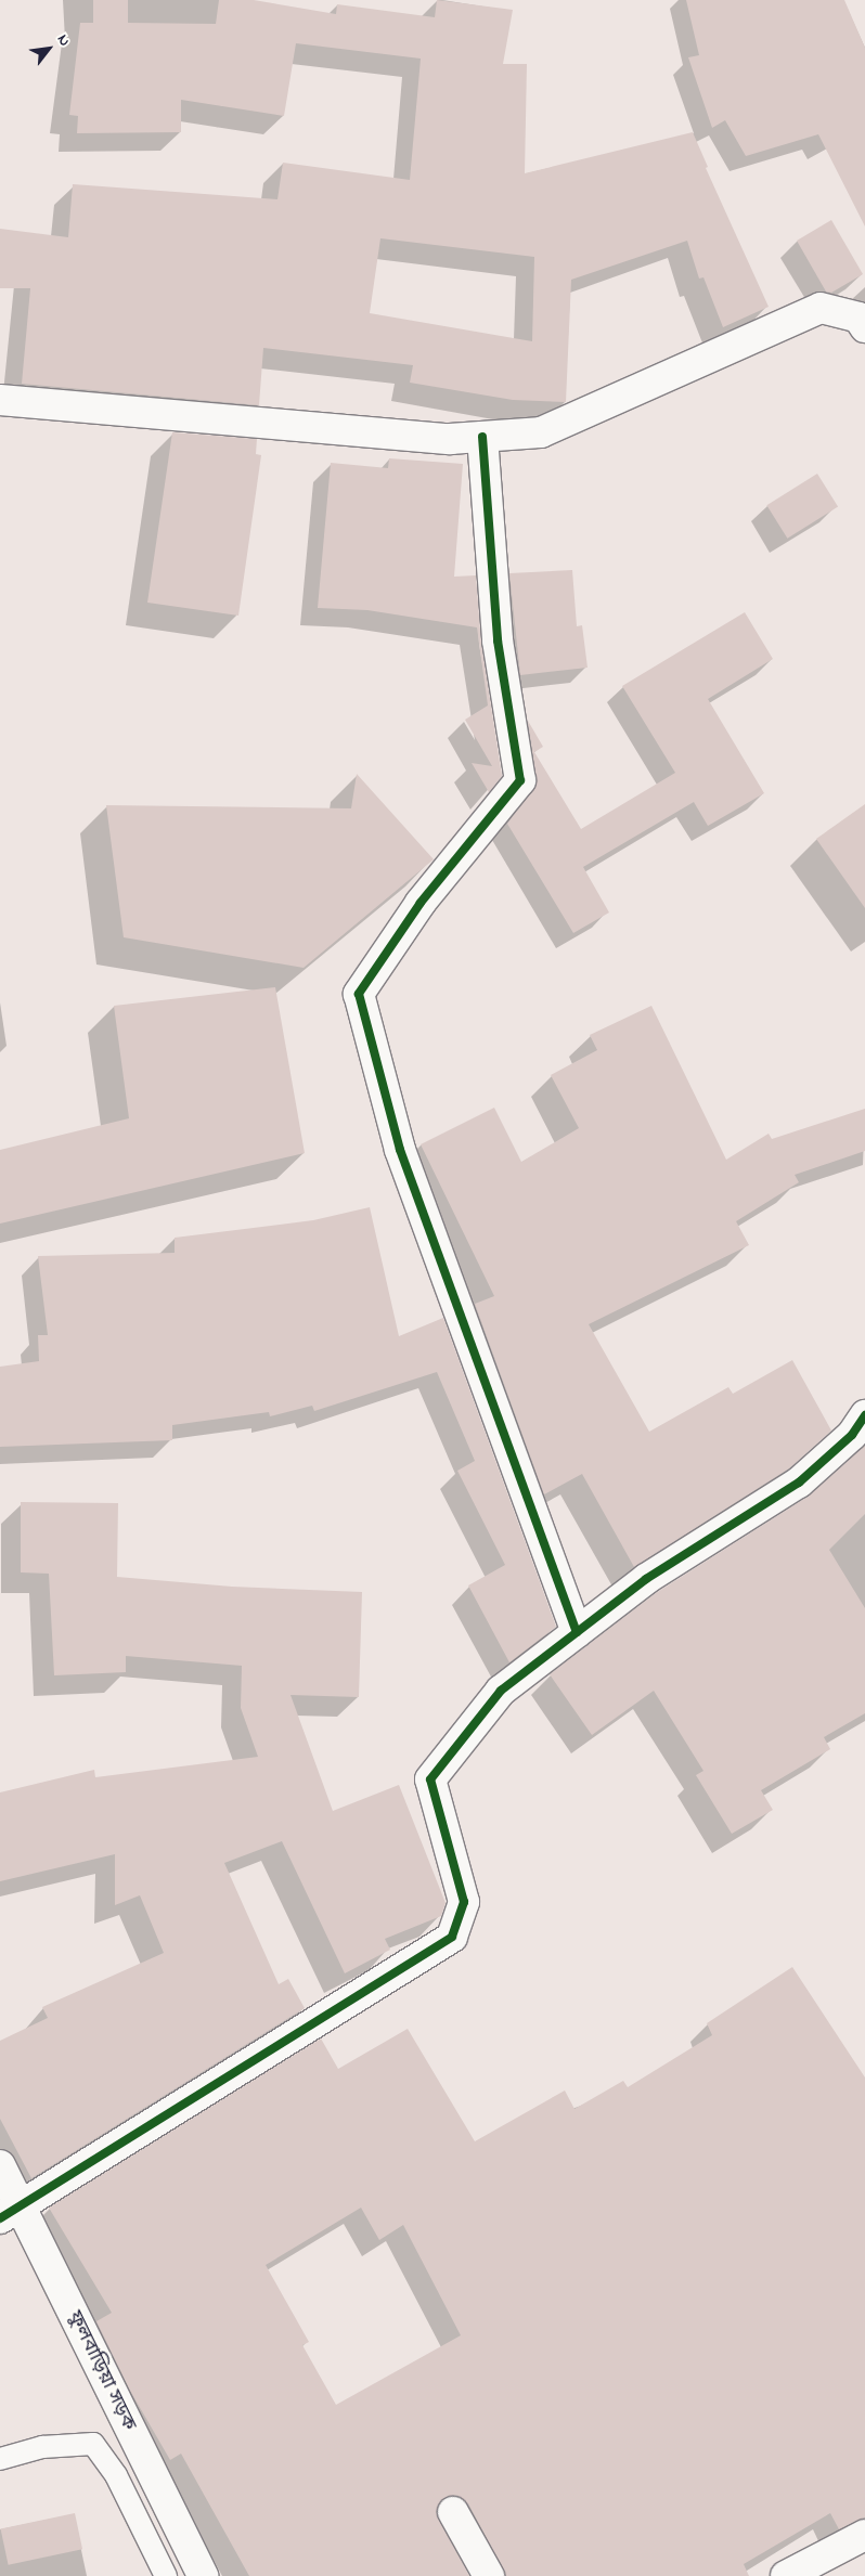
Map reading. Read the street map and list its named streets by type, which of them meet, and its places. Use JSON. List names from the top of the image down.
{
  "streets": {
    "street": ["ফুলবাড়িয়া সড়ক"]
  },
  "north": "top right"
}
